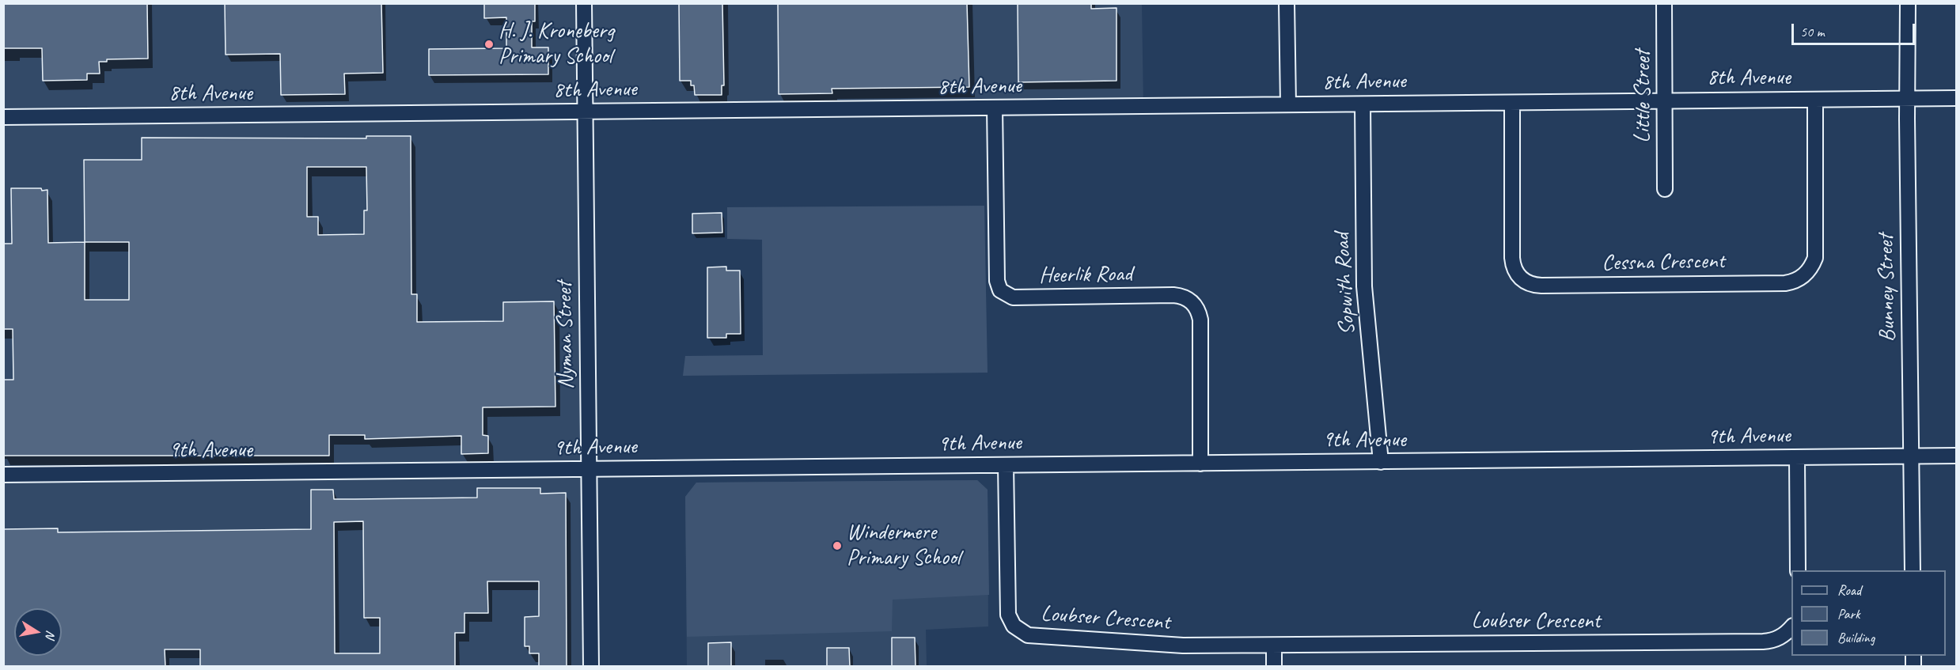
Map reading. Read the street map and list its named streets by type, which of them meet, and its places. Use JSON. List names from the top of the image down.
{
  "streets": {
    "street": [
      "8th Avenue",
      "Little Street",
      "Cessna Crescent",
      "Heerlik Road",
      "Sopwith Road",
      "Bunney Street",
      "Nyman Street",
      "9th Avenue",
      "Loubser Crescent"
    ]
  },
  "crossings": [
    ["8th Avenue", "Little Street"],
    ["8th Avenue", "Cessna Crescent"],
    ["8th Avenue", "Heerlik Road"],
    ["8th Avenue", "Sopwith Road"],
    ["8th Avenue", "Bunney Street"],
    ["8th Avenue", "Nyman Street"],
    ["Heerlik Road", "9th Avenue"],
    ["Sopwith Road", "9th Avenue"],
    ["Bunney Street", "9th Avenue"],
    ["Nyman Street", "9th Avenue"],
    ["9th Avenue", "Loubser Crescent"]
  ],
  "places": ["H. J. Kroneberg Primary School", "Windermere Primary School"],
  "legend": ["Road", "Park", "Building"],
  "scale_bar": "50 m",
  "north": "right"
}
